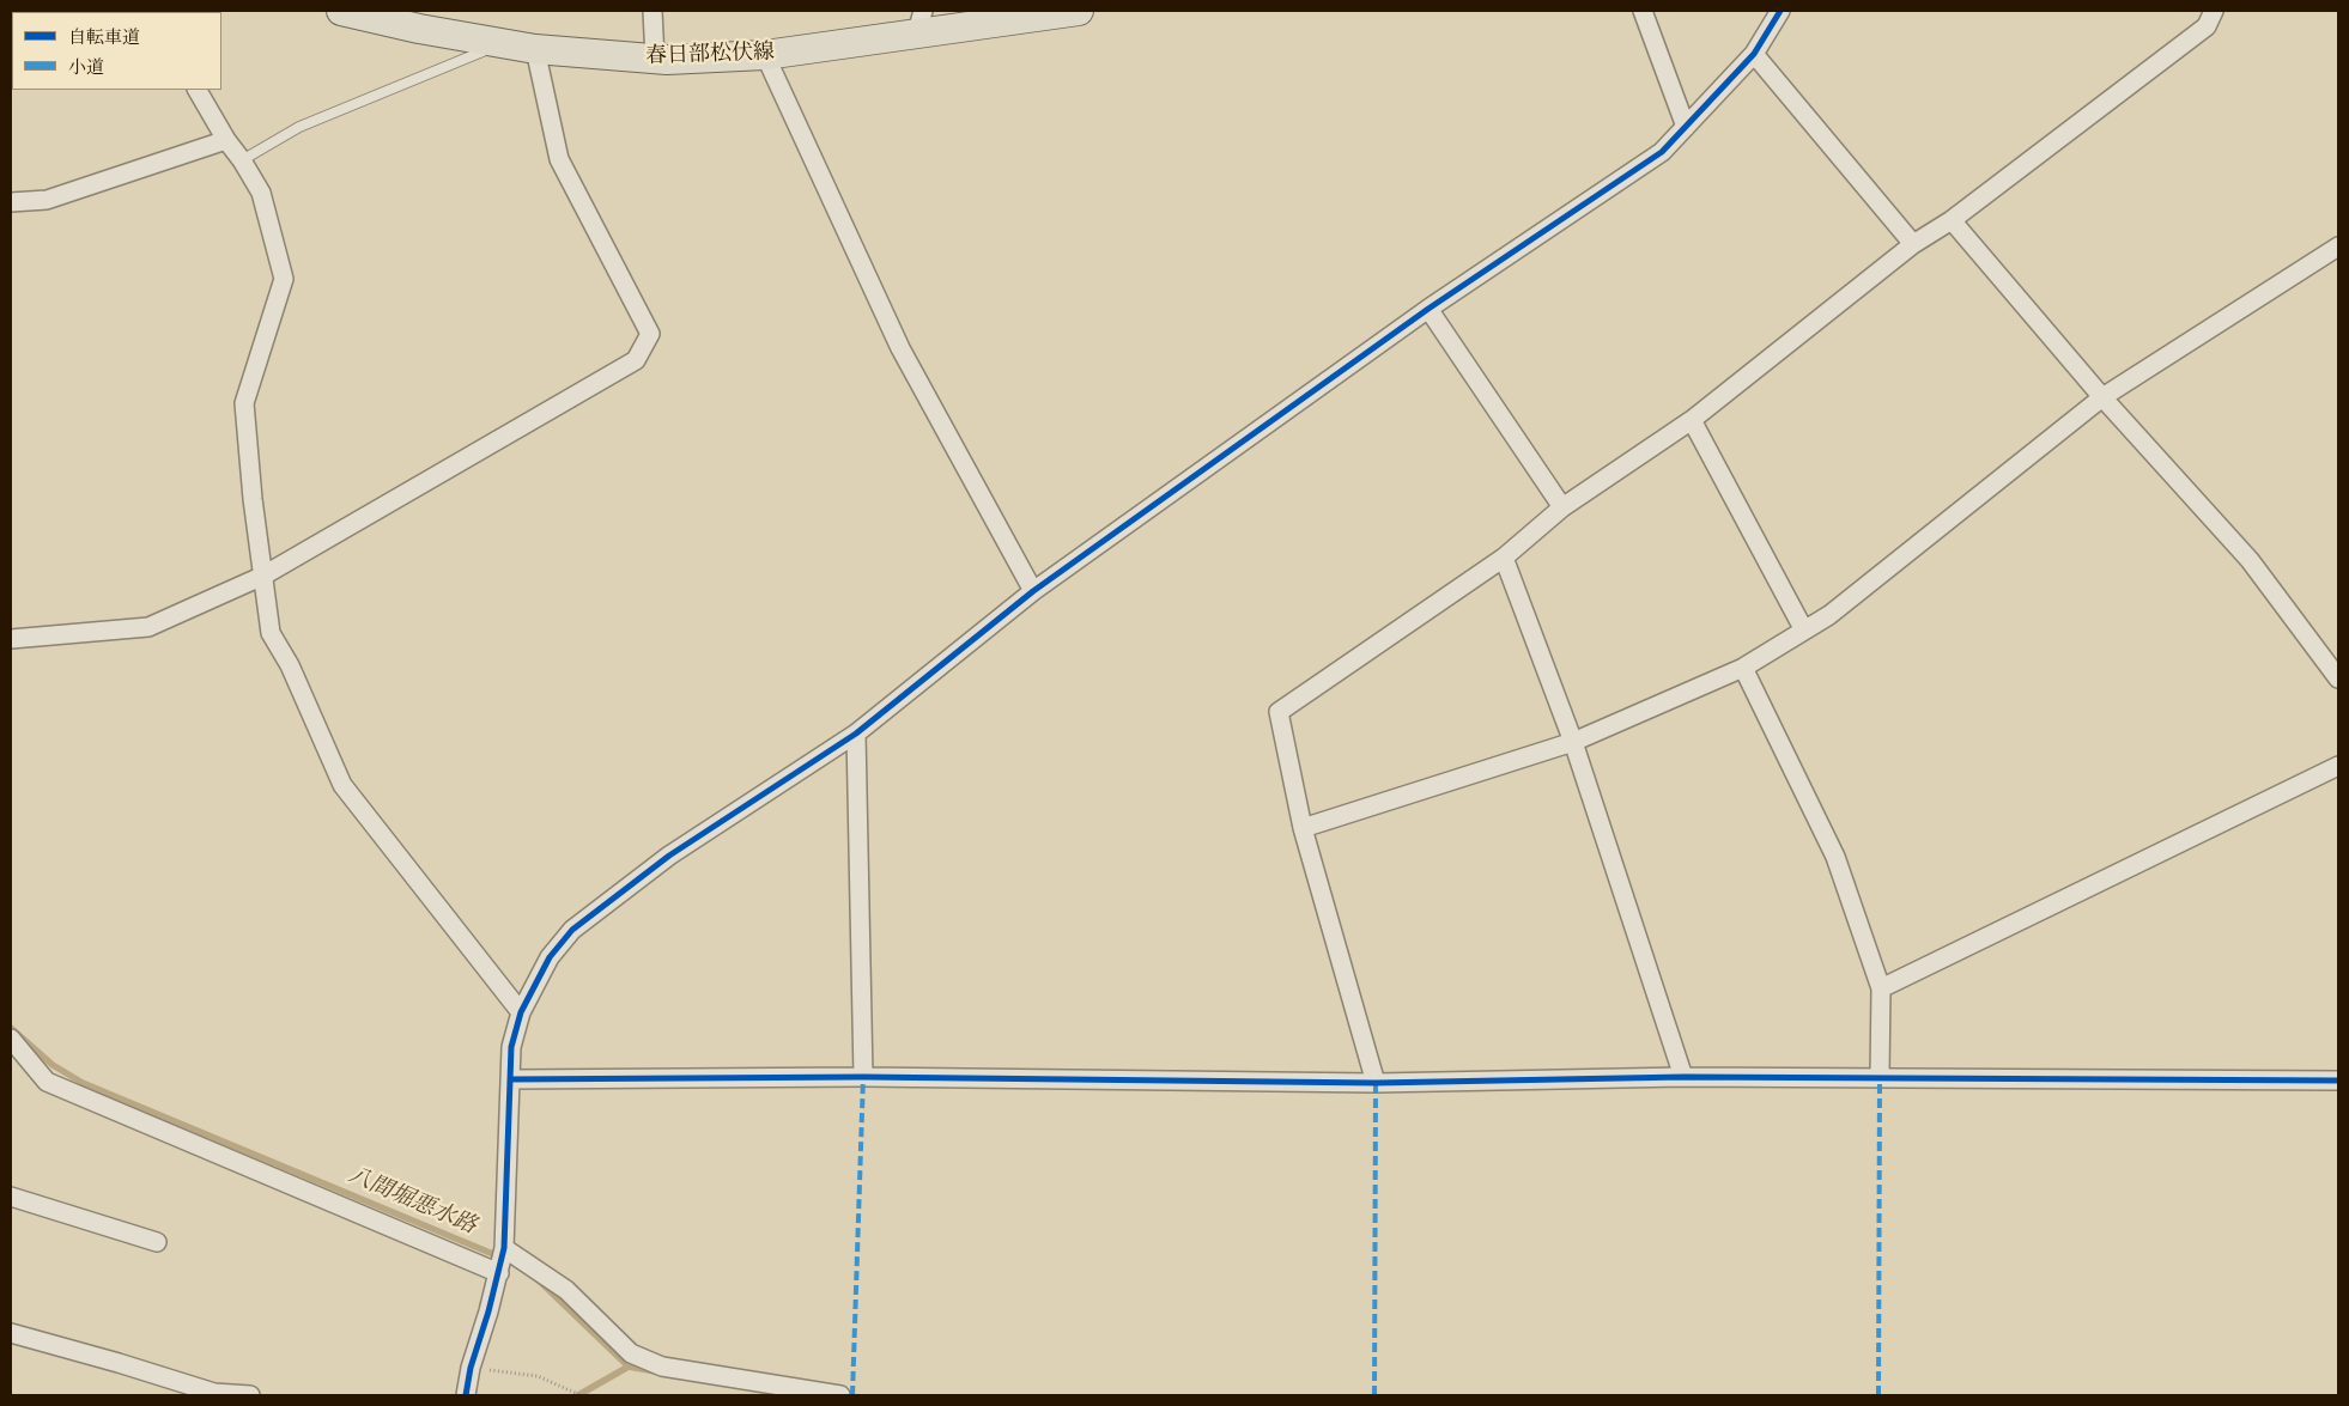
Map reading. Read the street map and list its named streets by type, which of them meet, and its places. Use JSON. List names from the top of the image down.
{
  "streets": {
    "main road": ["春日部松伏線"]
  },
  "water": ["八間堀悪水路"],
  "legend": ["自転車道", "小道"]
}
